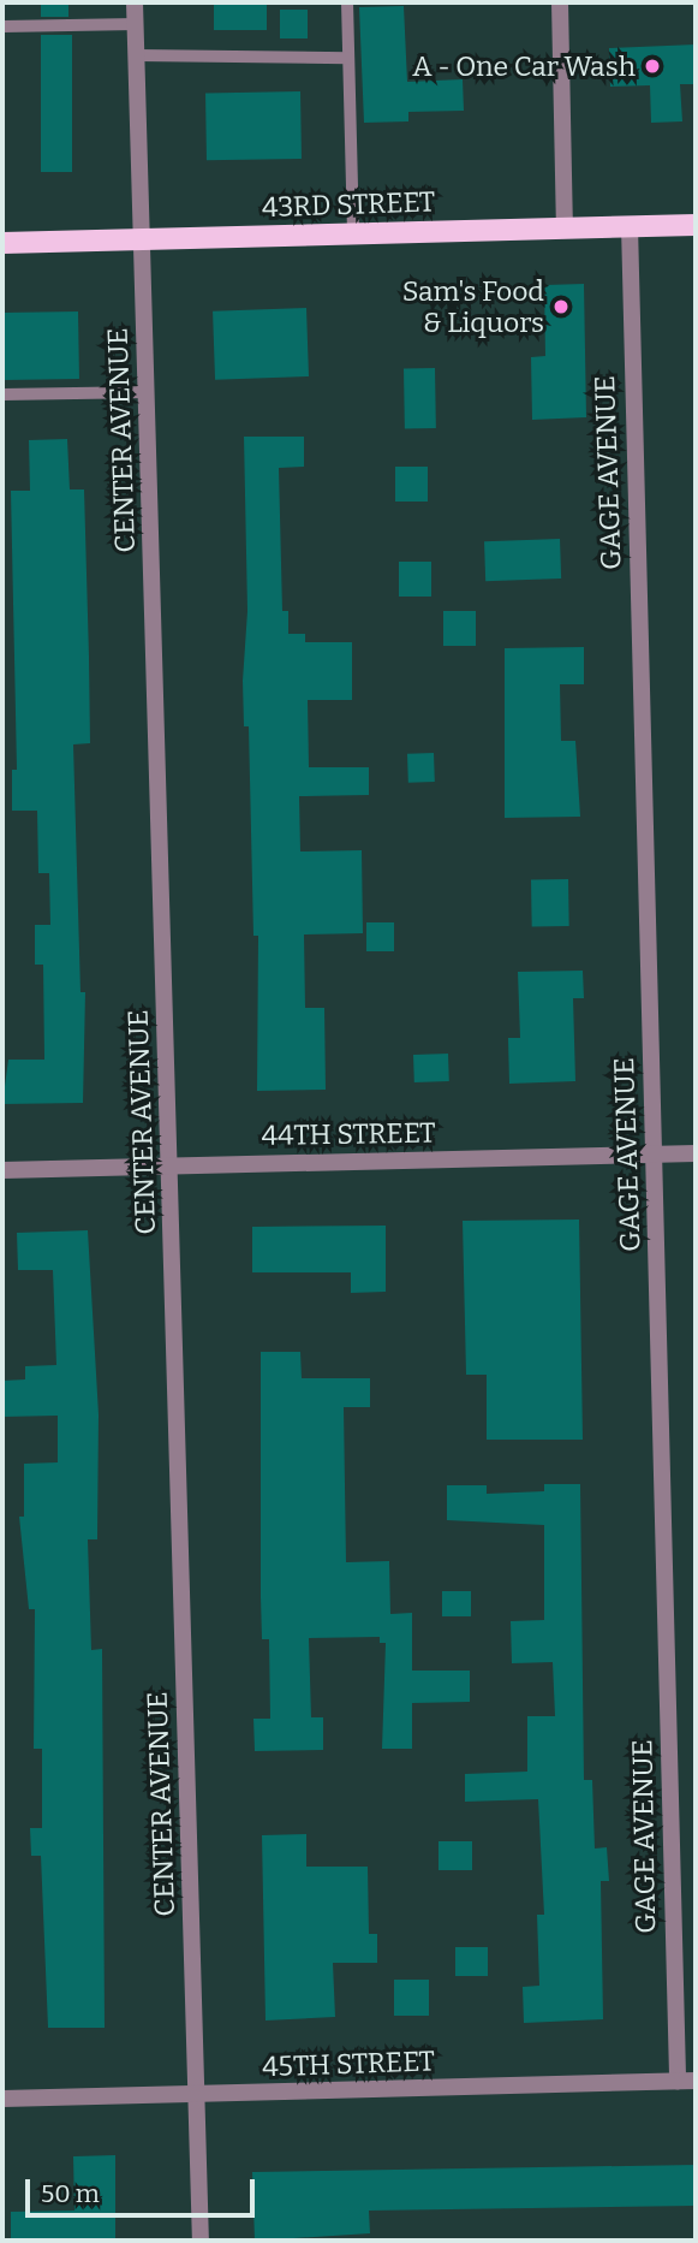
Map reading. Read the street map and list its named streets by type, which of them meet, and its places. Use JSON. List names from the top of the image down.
{
  "streets": {
    "main road": ["43RD STREET"],
    "street": [
      "CENTER AVENUE",
      "GAGE AVENUE",
      "44TH STREET",
      "45TH STREET"
    ]
  },
  "crossings": [
    ["43RD STREET", "CENTER AVENUE"],
    ["43RD STREET", "GAGE AVENUE"],
    ["CENTER AVENUE", "44TH STREET"],
    ["CENTER AVENUE", "45TH STREET"],
    ["GAGE AVENUE", "44TH STREET"],
    ["GAGE AVENUE", "45TH STREET"]
  ],
  "places": ["A - One Car Wash", "Sam's Food & Liquors"],
  "scale_bar": "50 m"
}
